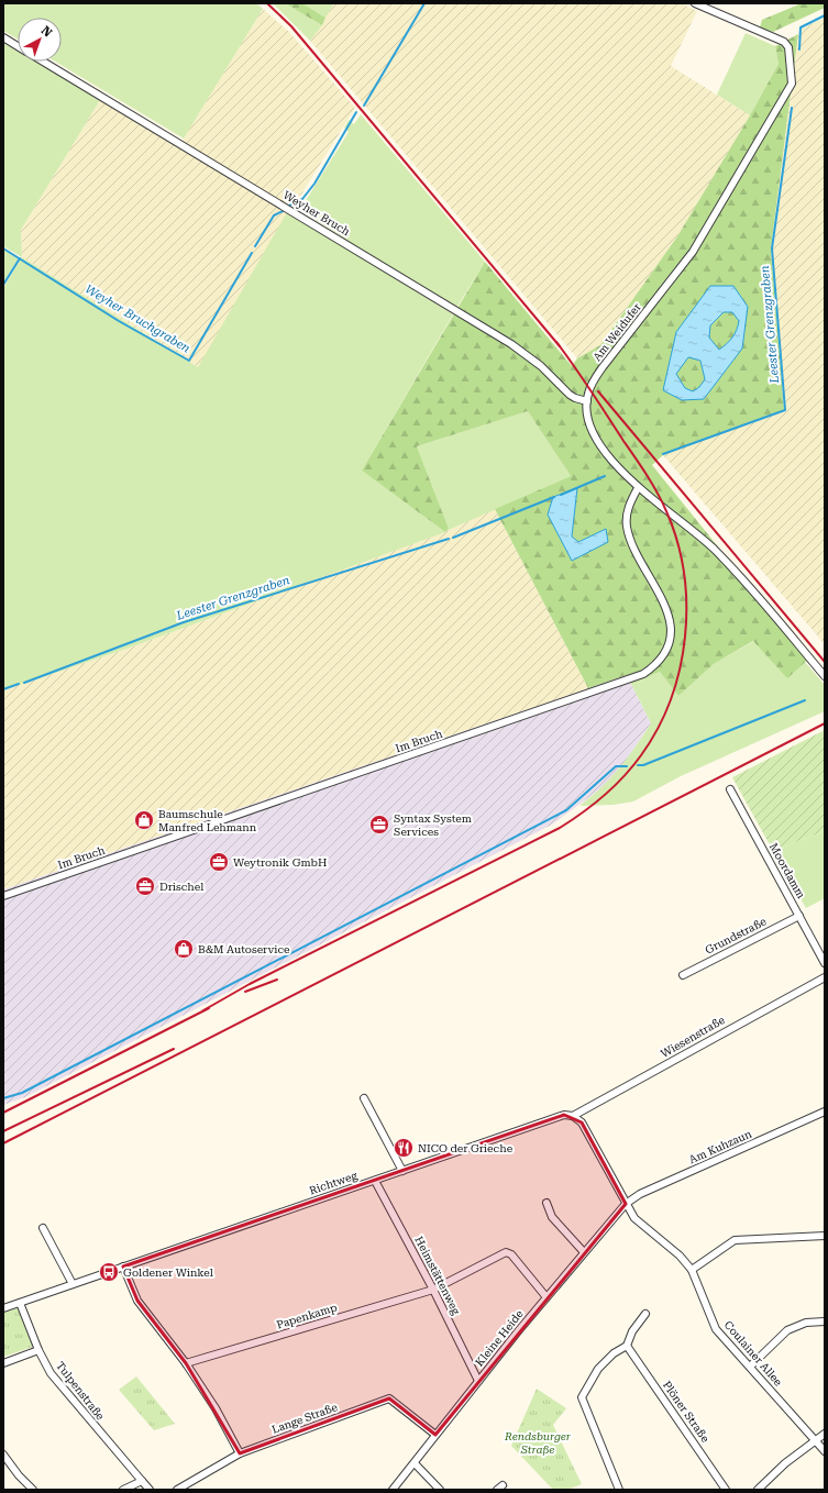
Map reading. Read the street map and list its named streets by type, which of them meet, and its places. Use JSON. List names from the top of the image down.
{
  "streets": {
    "street": [
      "Weyher Bruch",
      "Am Weidufer",
      "Im Bruch",
      "Moordamm",
      "Grundstraße",
      "Wiesenstraße",
      "Am Kuhzaun",
      "Richtweg",
      "Heimstättenweg",
      "Papenkamp",
      "Kleine Heide",
      "Coulainer Allee",
      "Tulpenstraße",
      "Plöner Straße",
      "Lange Straße"
    ]
  },
  "crossings": [
    ["Weyher Bruch", "Am Weidufer"],
    ["Am Weidufer", "Im Bruch"],
    ["Moordamm", "Grundstraße"],
    ["Wiesenstraße", "Richtweg"],
    ["Am Kuhzaun", "Kleine Heide"],
    ["Am Kuhzaun", "Coulainer Allee"],
    ["Richtweg", "Heimstättenweg"],
    ["Richtweg", "Tulpenstraße"],
    ["Heimstättenweg", "Papenkamp"],
    ["Heimstättenweg", "Kleine Heide"],
    ["Papenkamp", "Kleine Heide"],
    ["Kleine Heide", "Coulainer Allee"],
    ["Kleine Heide", "Lange Straße"]
  ],
  "water": ["Weyher Bruchgraben", "Leester Grenzgraben"],
  "parks": ["Rendsburger Straße"],
  "places": {
    "shop": ["Baumschule Manfred Lehmann", "B&M Autoservice"],
    "office": ["Syntax System Services", "Weytronik GmbH", "Drischel"],
    "restaurant": ["NICO der Grieche"],
    "bus stop": ["Goldener Winkel"]
  },
  "north": "top right"
}
